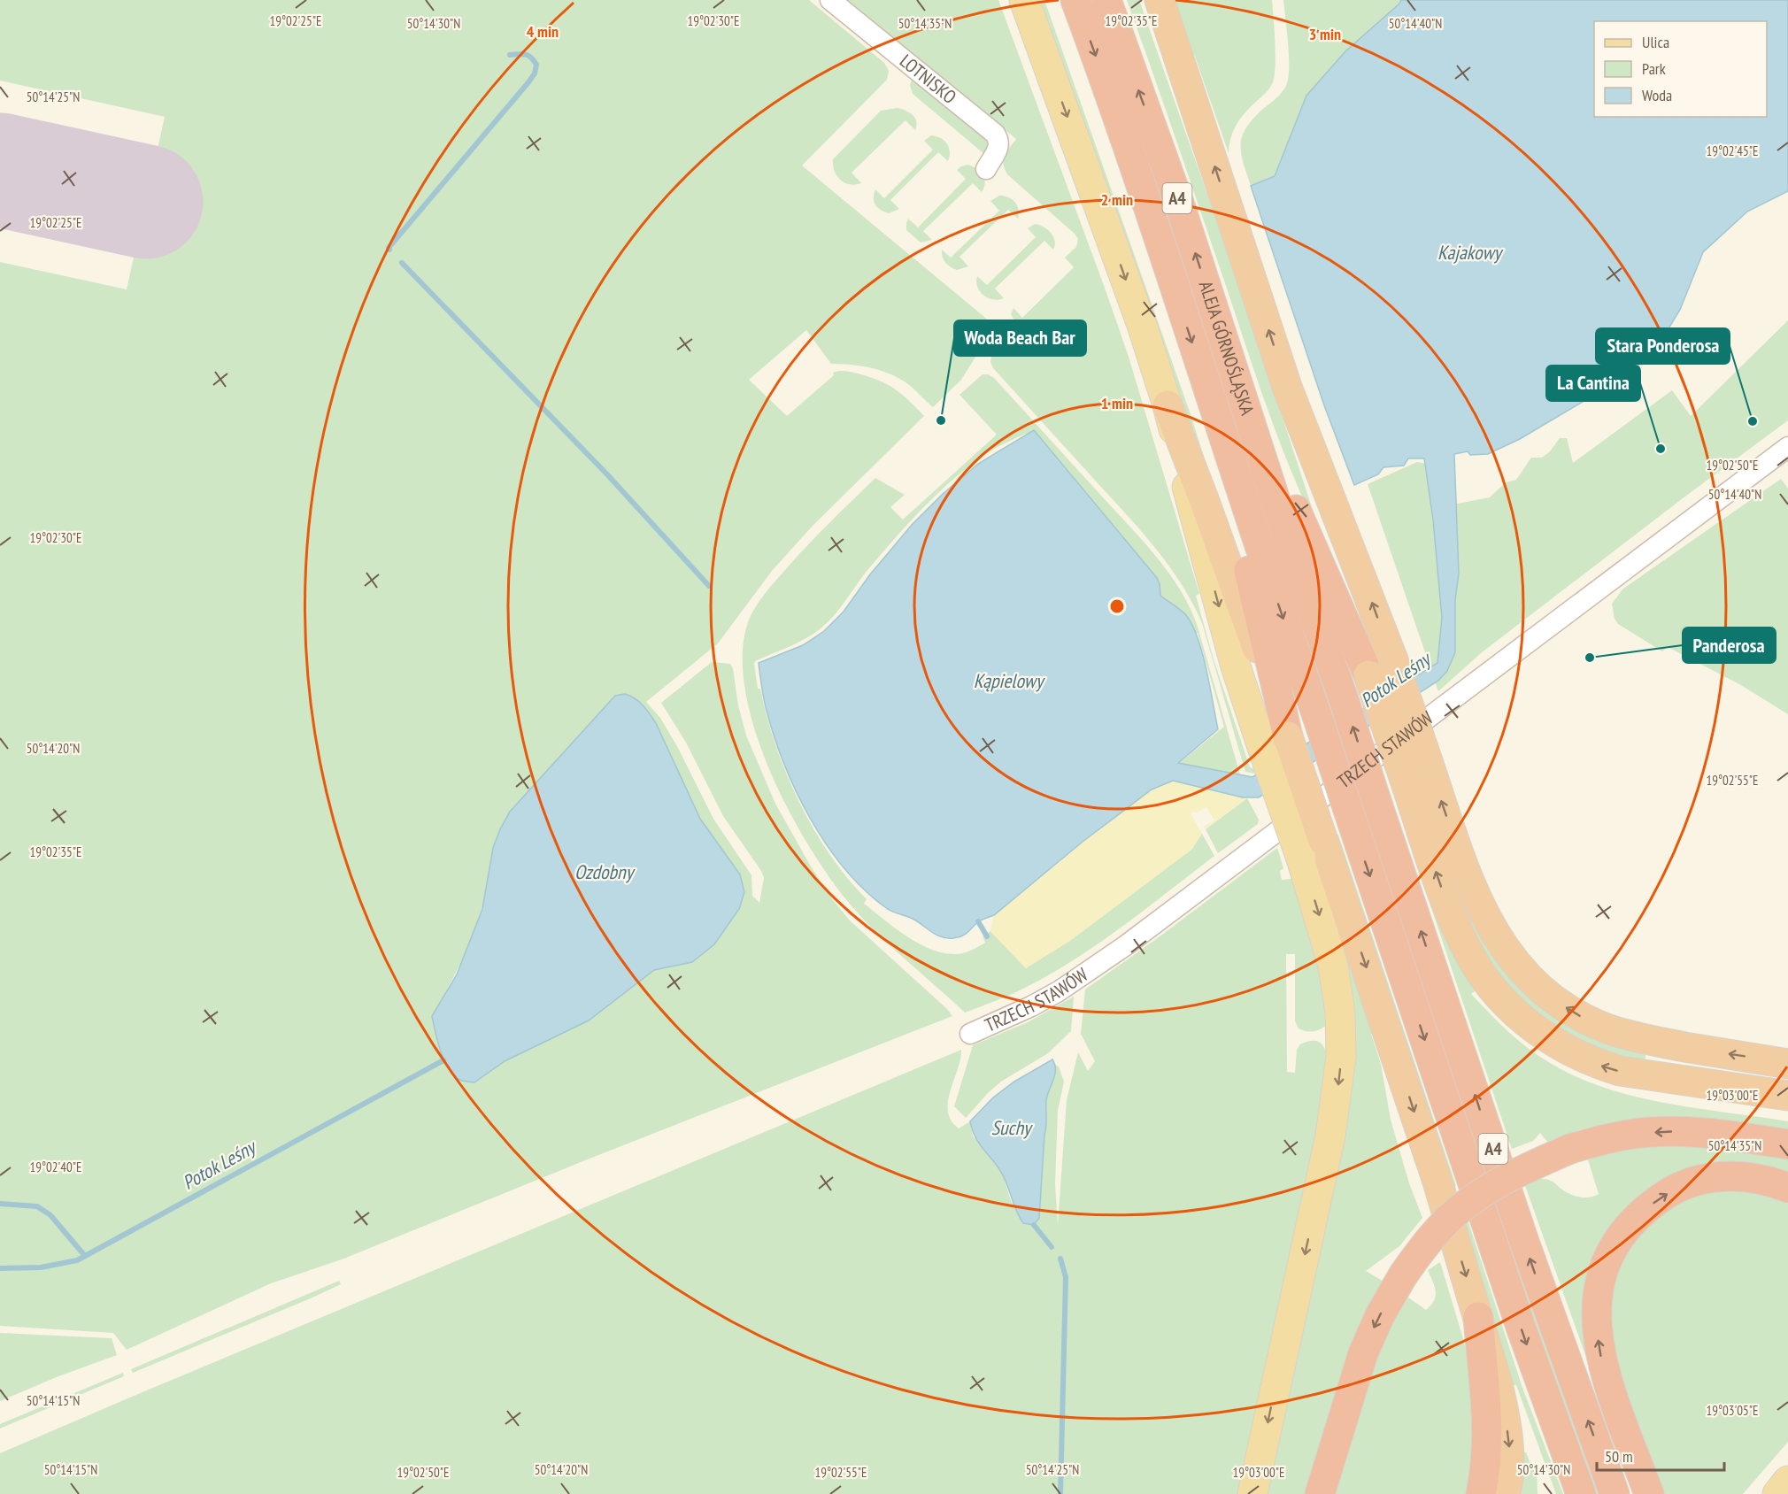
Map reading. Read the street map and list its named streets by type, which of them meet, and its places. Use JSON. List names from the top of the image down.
{
  "streets": {
    "highway": ["A4", "ALEJA GÓRNOŚLĄSKA"],
    "street": ["LOTNISKO", "TRZECH STAWÓW"]
  },
  "water": [
    "Kajakowy",
    "Potok Leśny",
    "Kąpielowy",
    "Ozdobny",
    "Suchy"
  ],
  "places": [
    "Woda Beach Bar",
    "Stara Ponderosa",
    "La Cantina",
    "Panderosa"
  ],
  "legend": ["Ulica", "Park", "Woda"],
  "scale_bar": "50 m",
  "coordinates": [
    "19°02'25\"E",
    "19°02'30\"E",
    "19°02'35\"E",
    "50°14'30\"N",
    "50°14'35\"N",
    "50°14'40\"N",
    "50°14'25\"N",
    "19°02'45\"E",
    "19°02'50\"E",
    "50°14'20\"N",
    "19°02'55\"E",
    "19°03'00\"E",
    "19°02'40\"E",
    "50°14'15\"N",
    "19°03'05\"E"
  ],
  "rings": [
    "4 min",
    "3 min",
    "2 min",
    "1 min"
  ]
}
